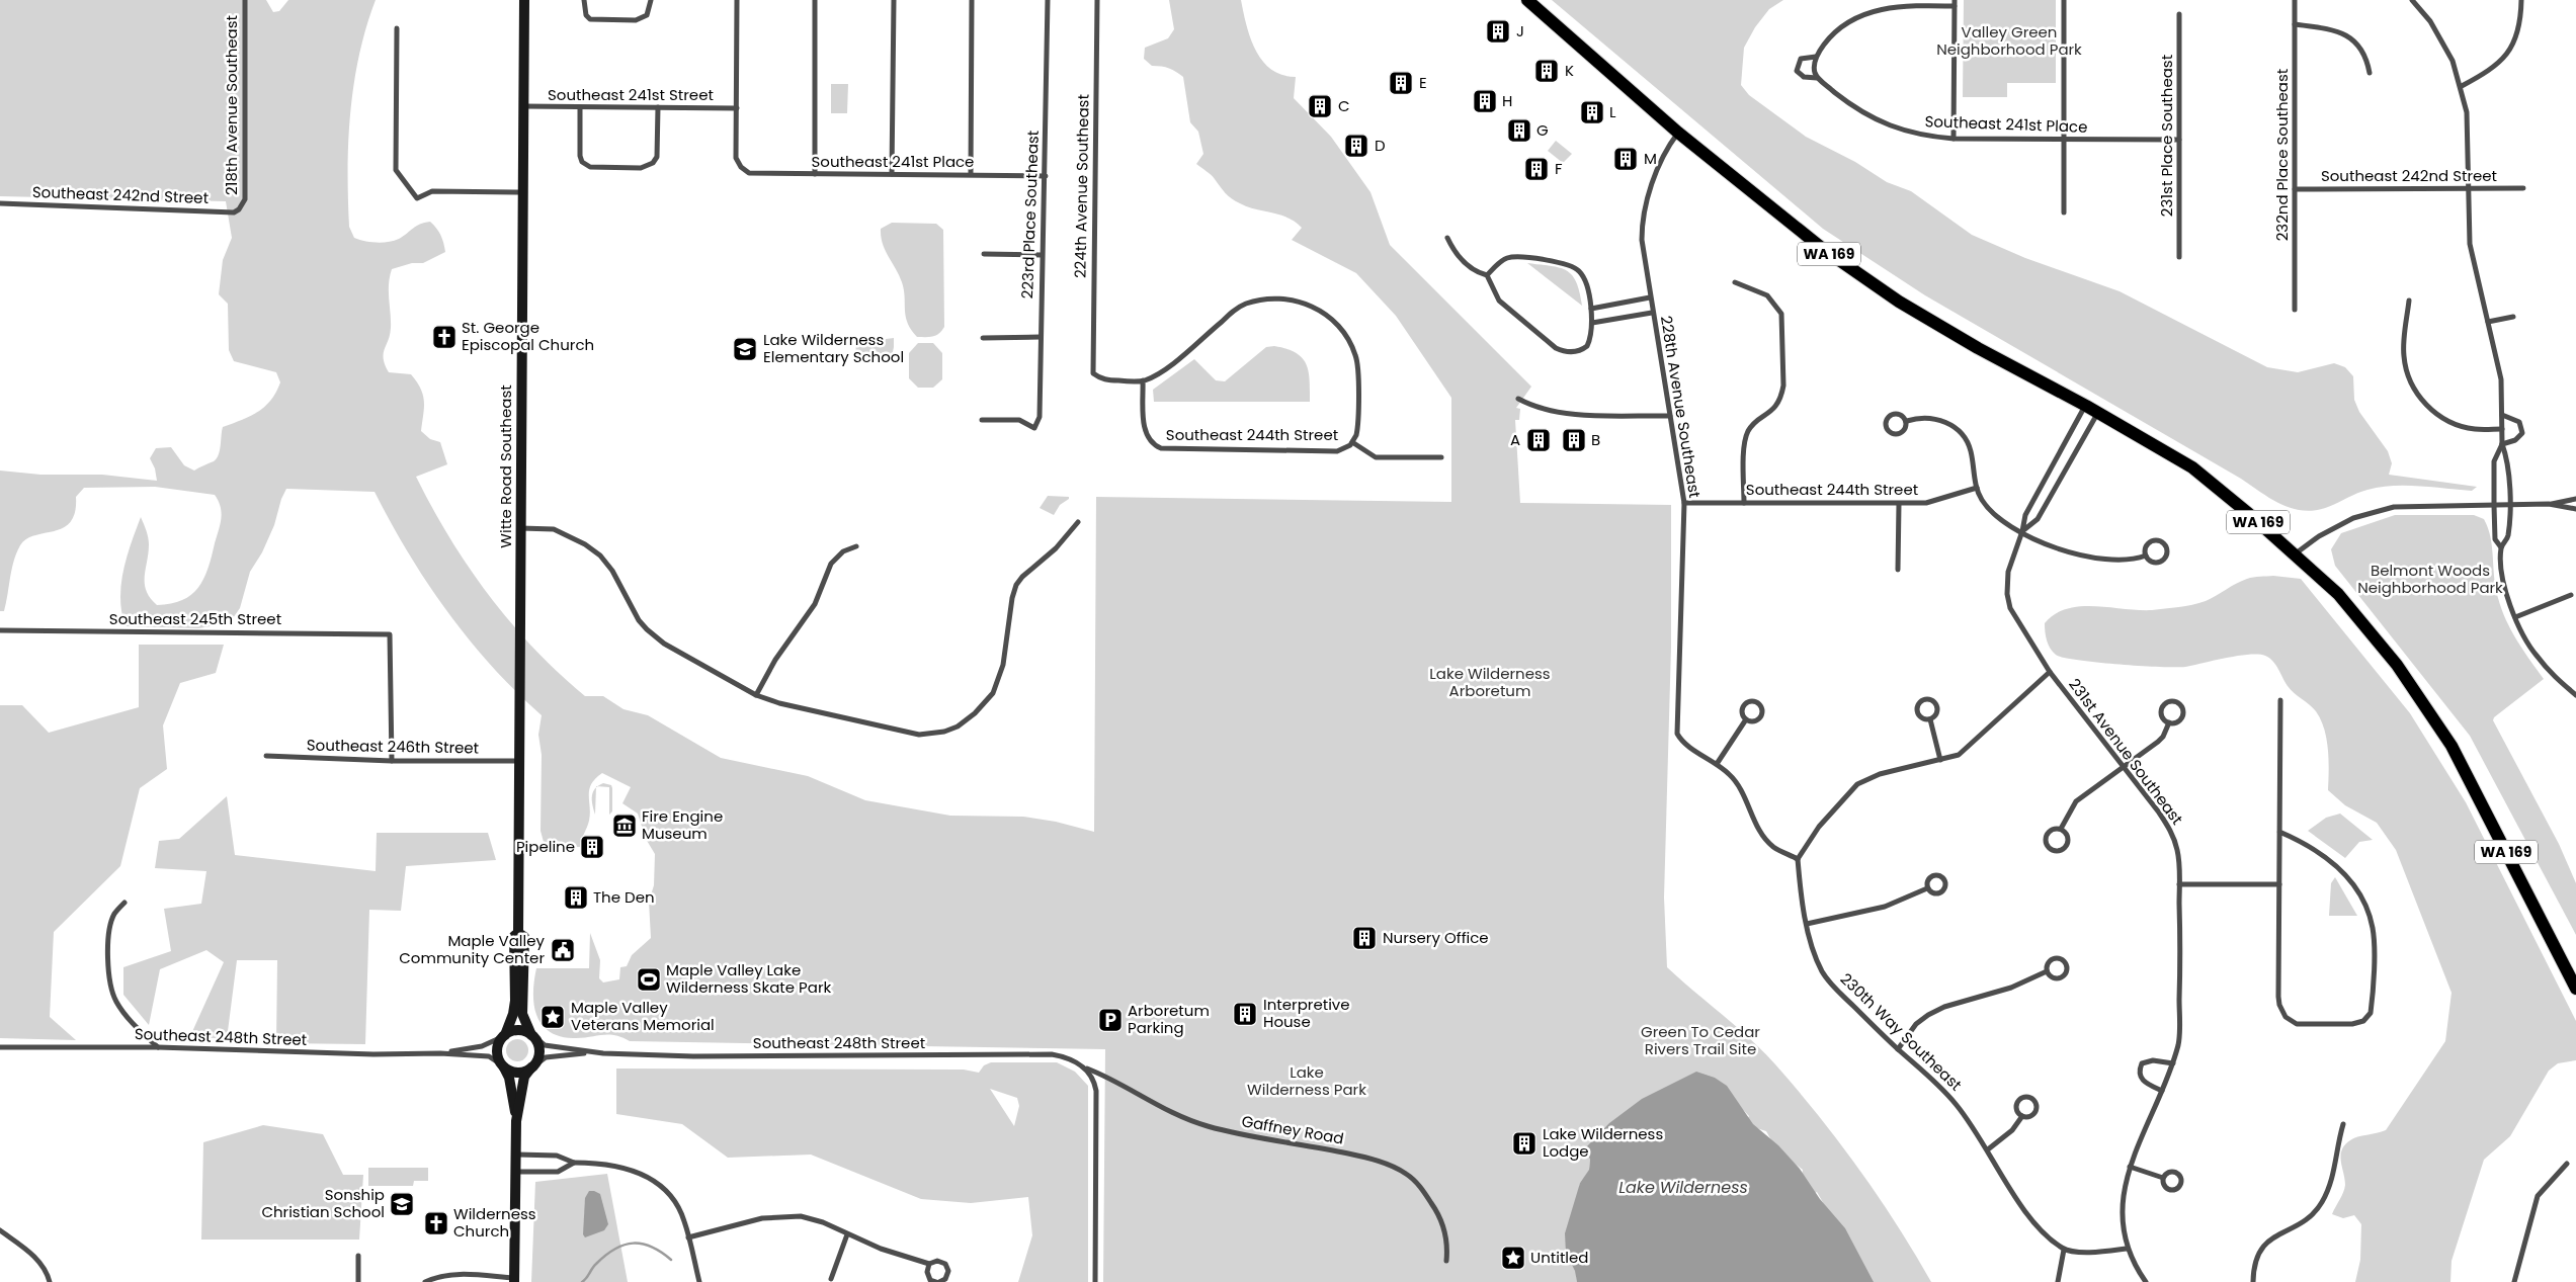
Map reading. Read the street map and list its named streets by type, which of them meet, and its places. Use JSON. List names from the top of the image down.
{
  "streets": {
    "main road": ["WA 169"],
    "street": [
      "Southeast 241st Street",
      "218th Avenue Southeast",
      "Southeast 241st Place",
      "231st Place Southeast",
      "232nd Place Southeast",
      "Southeast 242nd Street",
      "224th Avenue Southeast",
      "223rd Place Southeast",
      "228th Avenue Southeast",
      "Southeast 244th Street",
      "Witte Road Southeast",
      "Southeast 245th Street",
      "Southeast 246th Street",
      "231st Avenue Southeast",
      "230th Way Southeast",
      "Southeast 248th Street",
      "Gaffney Road"
    ]
  },
  "crossings": [
    ["Southeast 241st Street", "Southeast 241st Place"],
    ["Southeast 241st Street", "Witte Road Southeast"],
    ["218th Avenue Southeast", "Southeast 242nd Street"],
    ["Southeast 241st Place", "231st Place Southeast"],
    ["Southeast 241st Place", "223rd Place Southeast"],
    ["232nd Place Southeast", "Southeast 242nd Street"],
    ["224th Avenue Southeast", "Southeast 244th Street"],
    ["WA 169", "228th Avenue Southeast"],
    ["WA 169", "231st Avenue Southeast"],
    ["228th Avenue Southeast", "Southeast 244th Street"],
    ["Witte Road Southeast", "Southeast 246th Street"],
    ["Witte Road Southeast", "Southeast 248th Street"],
    ["Southeast 245th Street", "Southeast 246th Street"],
    ["Southeast 248th Street", "Gaffney Road"]
  ],
  "water": ["Lake Wilderness"],
  "parks": [
    "Valley Green Neighborhood Park",
    "Belmont Woods Neighborhood Park",
    "Lake Wilderness Arboretum",
    "Green To Cedar Rivers Trail Site",
    "Lake Wilderness Park"
  ],
  "places": {
    "building": [
      "J",
      "K",
      "E",
      "H",
      "C",
      "L",
      "G",
      "D",
      "M",
      "F",
      "A",
      "B",
      "Pipeline",
      "The Den",
      "Nursery Office",
      "Interpretive House",
      "Lake Wilderness Lodge"
    ],
    "church": ["St. George Episcopal Church", "Wilderness Church"],
    "school or university": ["Lake Wilderness Elementary School", "Sonship Christian School"],
    "museum": ["Fire Engine Museum"],
    "public building": ["Maple Valley Community Center"],
    "sports": ["Maple Valley Lake Wilderness Skate Park"],
    "place": ["Maple Valley Veterans Memorial", "Untitled"],
    "parking": ["Arboretum Parking"]
  }
}
